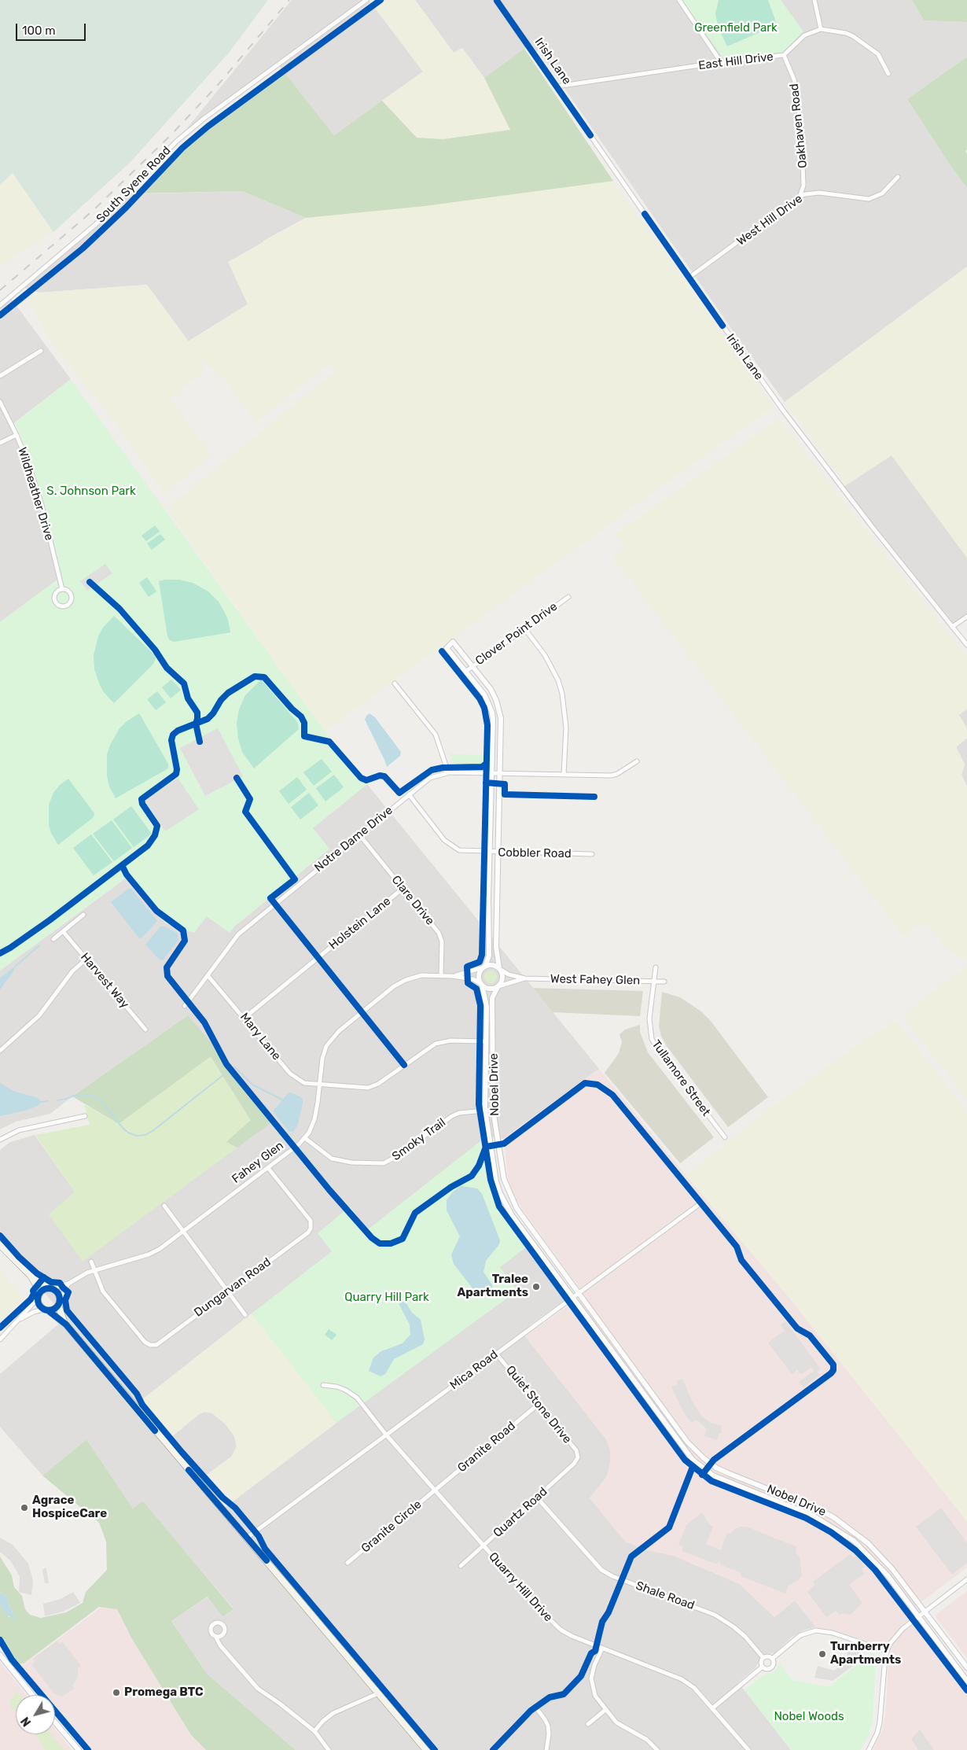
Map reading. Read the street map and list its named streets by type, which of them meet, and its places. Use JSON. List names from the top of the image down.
{
  "streets": {
    "street": [
      "Irish Lane",
      "East Hill Drive",
      "Oakhaven Road",
      "South Syene Road",
      "West Hill Drive",
      "Wildheather Drive",
      "Clover Point Drive",
      "Notre Dame Drive",
      "Cobbler Road",
      "Clare Drive",
      "Holstein Lane",
      "West Fahey Glen",
      "Harvest Way",
      "Mary Lane",
      "Tullamore Street",
      "Nobel Drive",
      "Smoky Trail",
      "Fahey Glen",
      "Dungarvan Road",
      "Mica Road",
      "Quiet Stone Drive",
      "Granite Road",
      "Quartz Road",
      "Granite Circle",
      "Quarry Hill Drive",
      "Shale Road"
    ]
  },
  "crossings": [
    ["Irish Lane", "East Hill Drive"],
    ["Irish Lane", "West Hill Drive"],
    ["East Hill Drive", "Oakhaven Road"],
    ["Oakhaven Road", "West Hill Drive"],
    ["Clover Point Drive", "Nobel Drive"],
    ["Notre Dame Drive", "Cobbler Road"],
    ["Notre Dame Drive", "Clare Drive"],
    ["Notre Dame Drive", "Mary Lane"],
    ["Notre Dame Drive", "Nobel Drive"],
    ["Cobbler Road", "Nobel Drive"],
    ["Clare Drive", "Holstein Lane"],
    ["Clare Drive", "Fahey Glen"],
    ["Holstein Lane", "Mary Lane"],
    ["West Fahey Glen", "Tullamore Street"],
    ["West Fahey Glen", "Fahey Glen"],
    ["Mary Lane", "Nobel Drive"],
    ["Mary Lane", "Fahey Glen"],
    ["Nobel Drive", "Smoky Trail"],
    ["Nobel Drive", "Fahey Glen"],
    ["Nobel Drive", "Mica Road"],
    ["Smoky Trail", "Fahey Glen"],
    ["Fahey Glen", "Dungarvan Road"],
    ["Mica Road", "Quiet Stone Drive"],
    ["Mica Road", "Quarry Hill Drive"],
    ["Quiet Stone Drive", "Granite Road"],
    ["Quiet Stone Drive", "Quartz Road"],
    ["Granite Road", "Granite Circle"],
    ["Granite Road", "Quarry Hill Drive"],
    ["Quartz Road", "Quarry Hill Drive"],
    ["Quartz Road", "Shale Road"],
    ["Granite Circle", "Quarry Hill Drive"]
  ],
  "parks": [
    "Greenfield Park",
    "S. Johnson Park",
    "Quarry Hill Park",
    "Nobel Woods"
  ],
  "places": [
    "Tralee Apartments",
    "Agrace HospiceCare",
    "Turnberry Apartments",
    "Promega BTC"
  ],
  "scale_bar": "100 m",
  "north": "bottom left"
}
